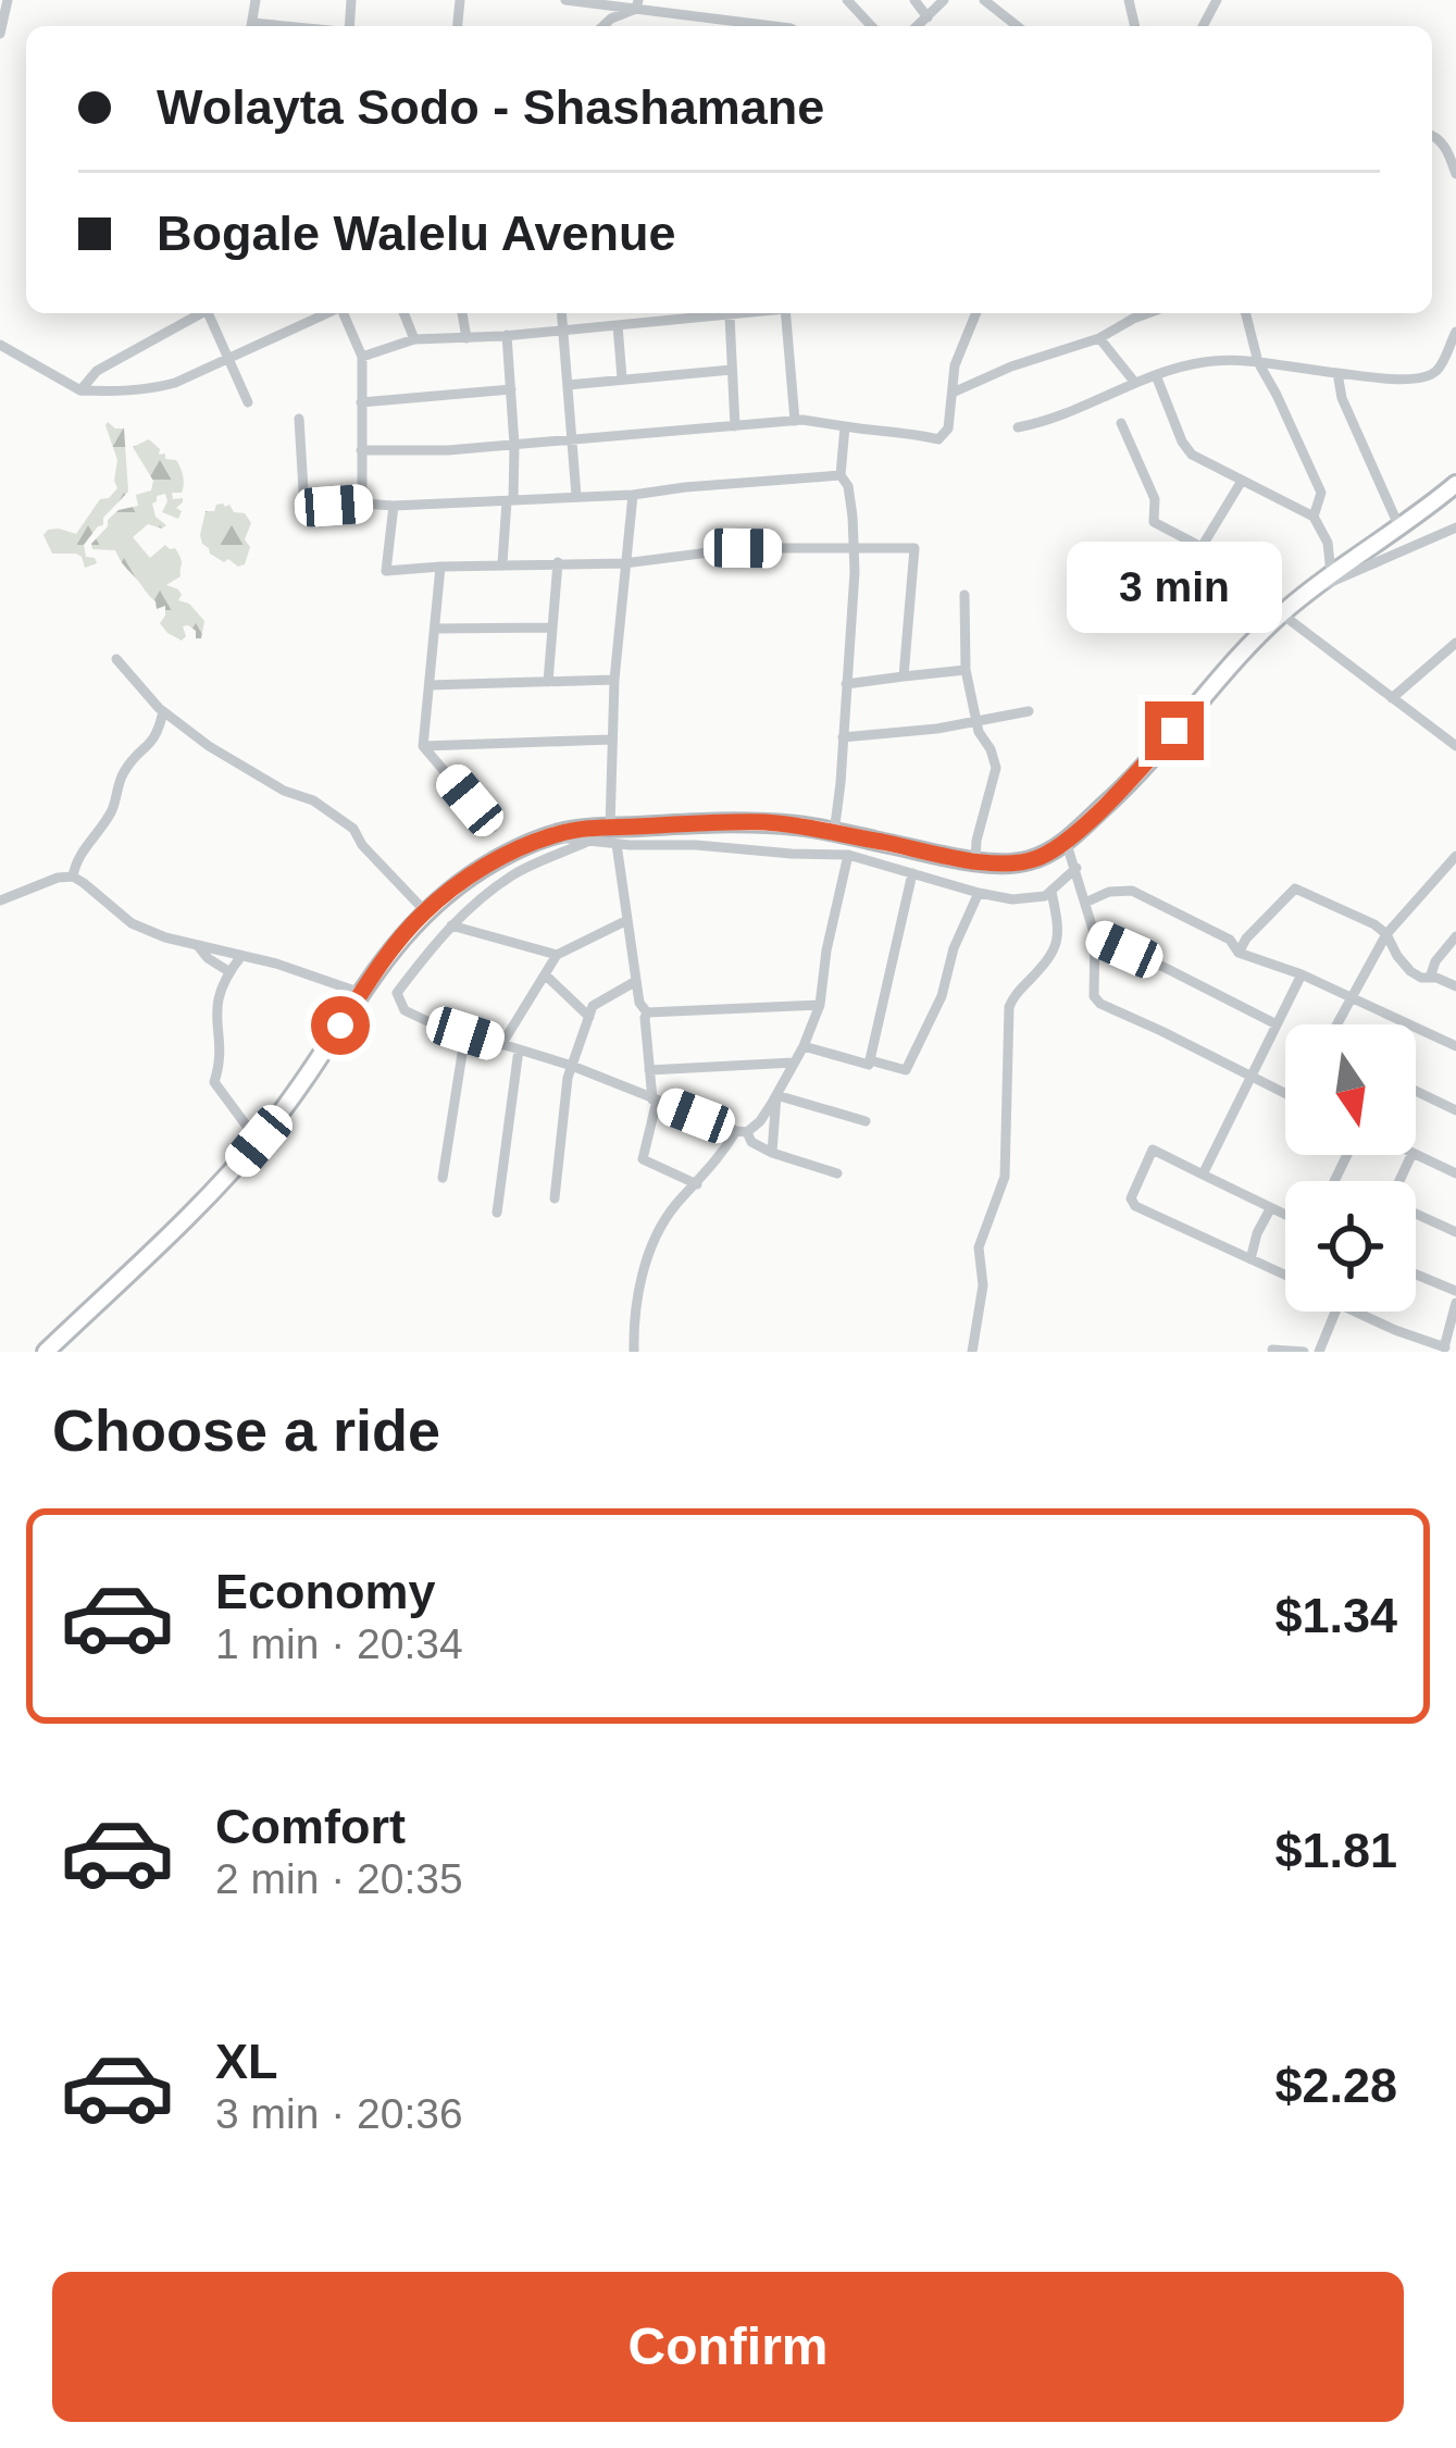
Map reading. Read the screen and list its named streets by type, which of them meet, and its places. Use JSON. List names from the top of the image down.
{
  "north": "bottom",
  "page": {
    "banner": ["Wolayta Sodo - Shashamane", "Bogale Walelu Avenue"],
    "bubble": "3 min",
    "heading": "Choose a ride",
    "list": [
      {
        "name": "Economy",
        "note": "1 min · 20:34",
        "value": "$1.34"
      },
      {
        "name": "Comfort",
        "note": "2 min · 20:35",
        "value": "$1.81"
      },
      {
        "name": "XL",
        "note": "3 min · 20:36",
        "value": "$2.28"
      }
    ],
    "buttons": "Confirm"
  }
}
